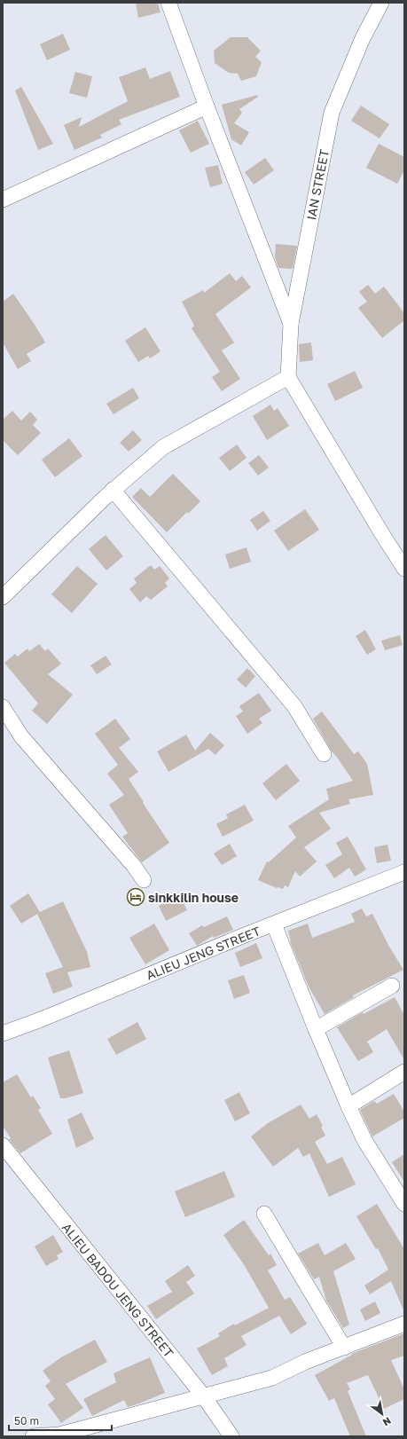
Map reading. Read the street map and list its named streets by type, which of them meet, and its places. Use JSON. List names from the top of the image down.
{
  "streets": {
    "street": ["IAN STREET", "ALIEU JENG STREET", "ALIEU BADOU JENG STREET"]
  },
  "places": {
    "hotel": ["sinkkilin house"]
  },
  "scale_bar": "50 m",
  "north": "bottom right"
}
